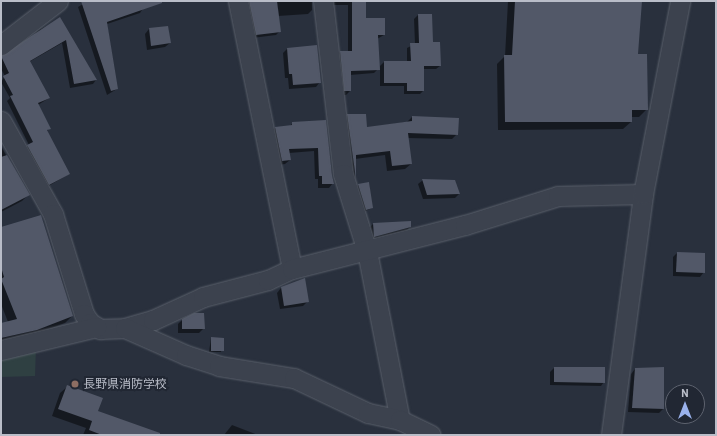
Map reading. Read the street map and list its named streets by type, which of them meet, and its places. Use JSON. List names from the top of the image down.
{
  "places": ["長野県消防学校"],
  "north": "top"
}
